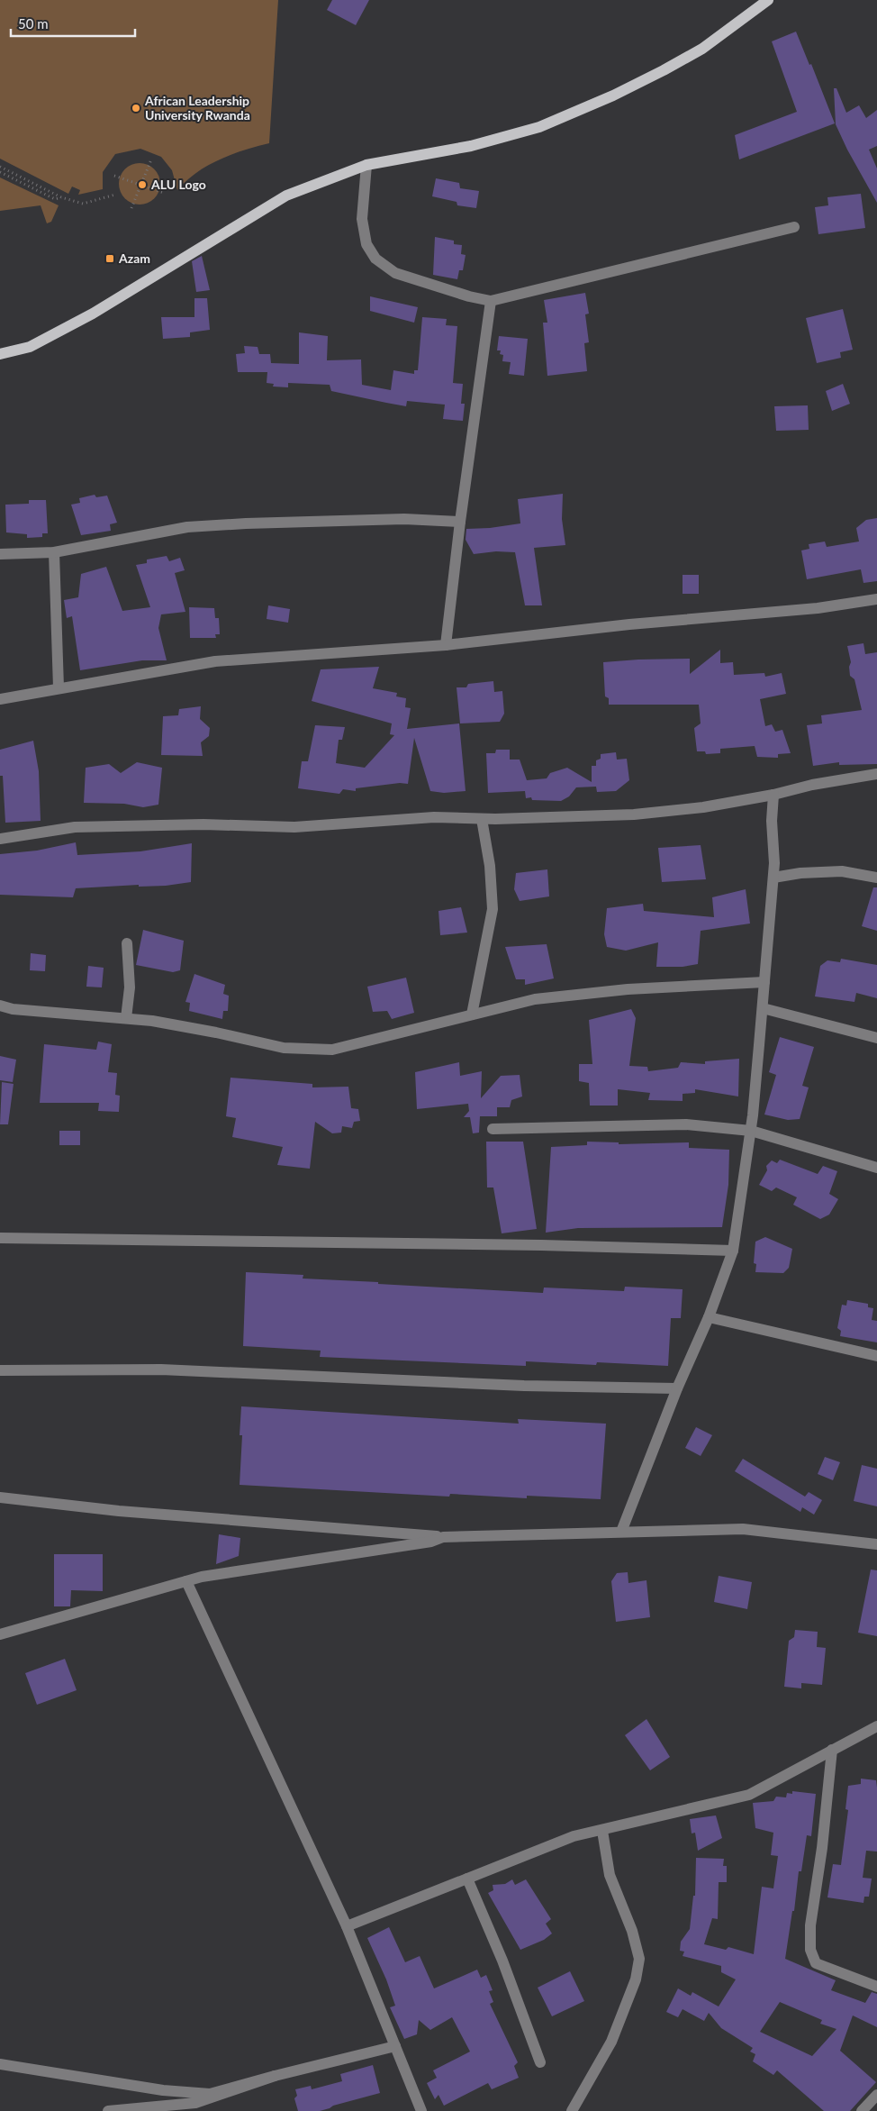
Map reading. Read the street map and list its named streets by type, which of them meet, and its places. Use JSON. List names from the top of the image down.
{
  "places": {
    "other": ["African Leadership University Rwanda", "ALU Logo"],
    "transit": ["Azam"]
  },
  "scale_bar": "50 m"
}
